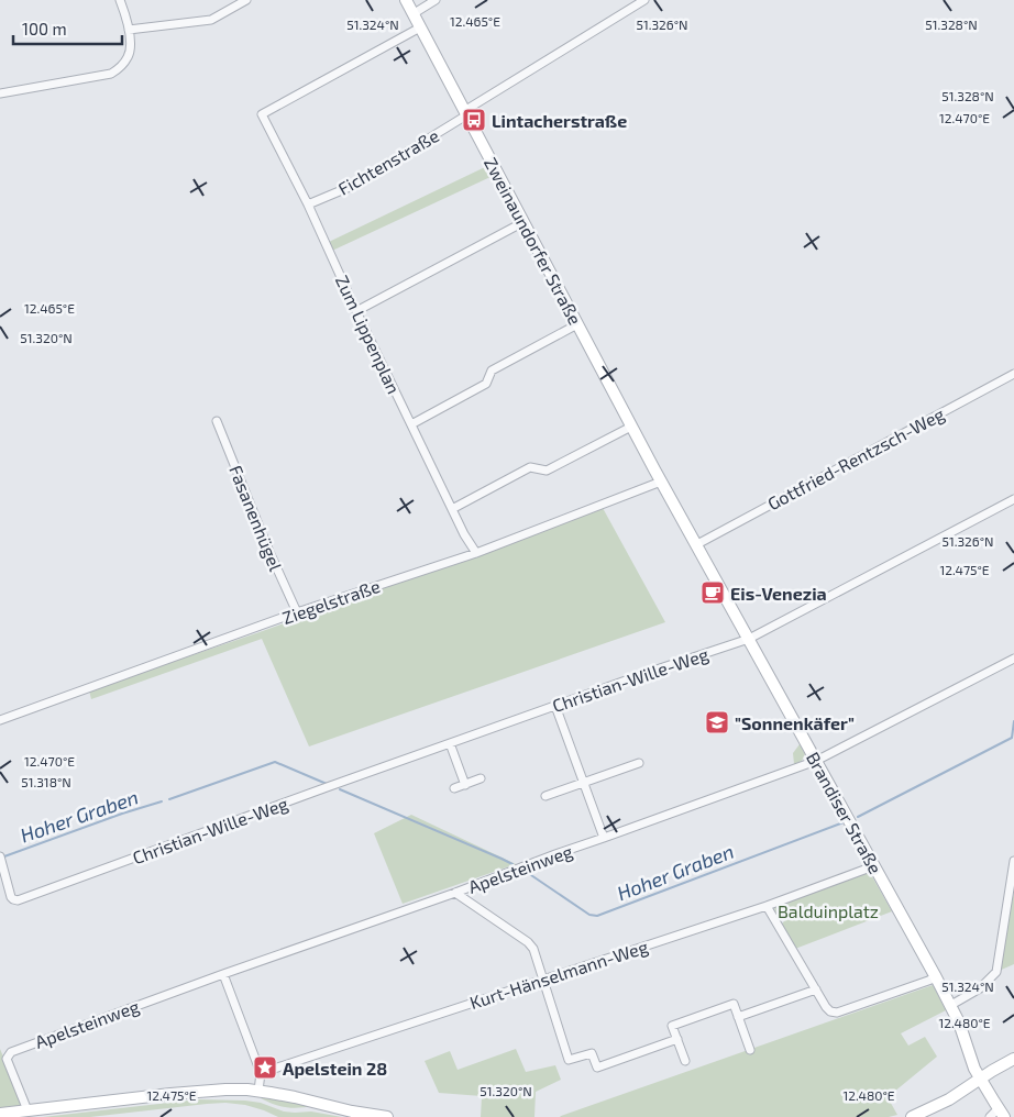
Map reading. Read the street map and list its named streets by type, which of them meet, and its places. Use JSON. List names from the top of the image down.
{
  "streets": {
    "street": [
      "Fichtenstraße",
      "Zweinaundorfer Straße",
      "Zum Lippenplan",
      "Gottfried-Rentzsch-Weg",
      "Fasanenhügel",
      "Ziegelstraße",
      "Christian-Wille-Weg",
      "Brandiser Straße",
      "Apelsteinweg",
      "Kurt-Hänselmann-Weg"
    ]
  },
  "crossings": [
    ["Fichtenstraße", "Zweinaundorfer Straße"],
    ["Fichtenstraße", "Zum Lippenplan"],
    ["Zweinaundorfer Straße", "Zum Lippenplan"],
    ["Zweinaundorfer Straße", "Ziegelstraße"],
    ["Zweinaundorfer Straße", "Brandiser Straße"],
    ["Zum Lippenplan", "Ziegelstraße"],
    ["Gottfried-Rentzsch-Weg", "Brandiser Straße"],
    ["Fasanenhügel", "Ziegelstraße"],
    ["Ziegelstraße", "Brandiser Straße"],
    ["Christian-Wille-Weg", "Brandiser Straße"],
    ["Brandiser Straße", "Apelsteinweg"],
    ["Brandiser Straße", "Kurt-Hänselmann-Weg"]
  ],
  "water": ["Hoher Graben"],
  "parks": ["Balduinplatz"],
  "places": {
    "bus stop": ["Lintacherstraße"],
    "cafe": ["Eis-Venezia"],
    "school or university": ["\"Sonnenkäfer\""],
    "place": ["Apelstein 28"]
  },
  "scale_bar": "100 m",
  "coordinates": [
    "12.465°E",
    "51.324°N",
    "51.326°N",
    "51.328°N",
    "12.470°E",
    "51.320°N",
    "12.475°E",
    "51.318°N",
    "12.480°E"
  ]
}
